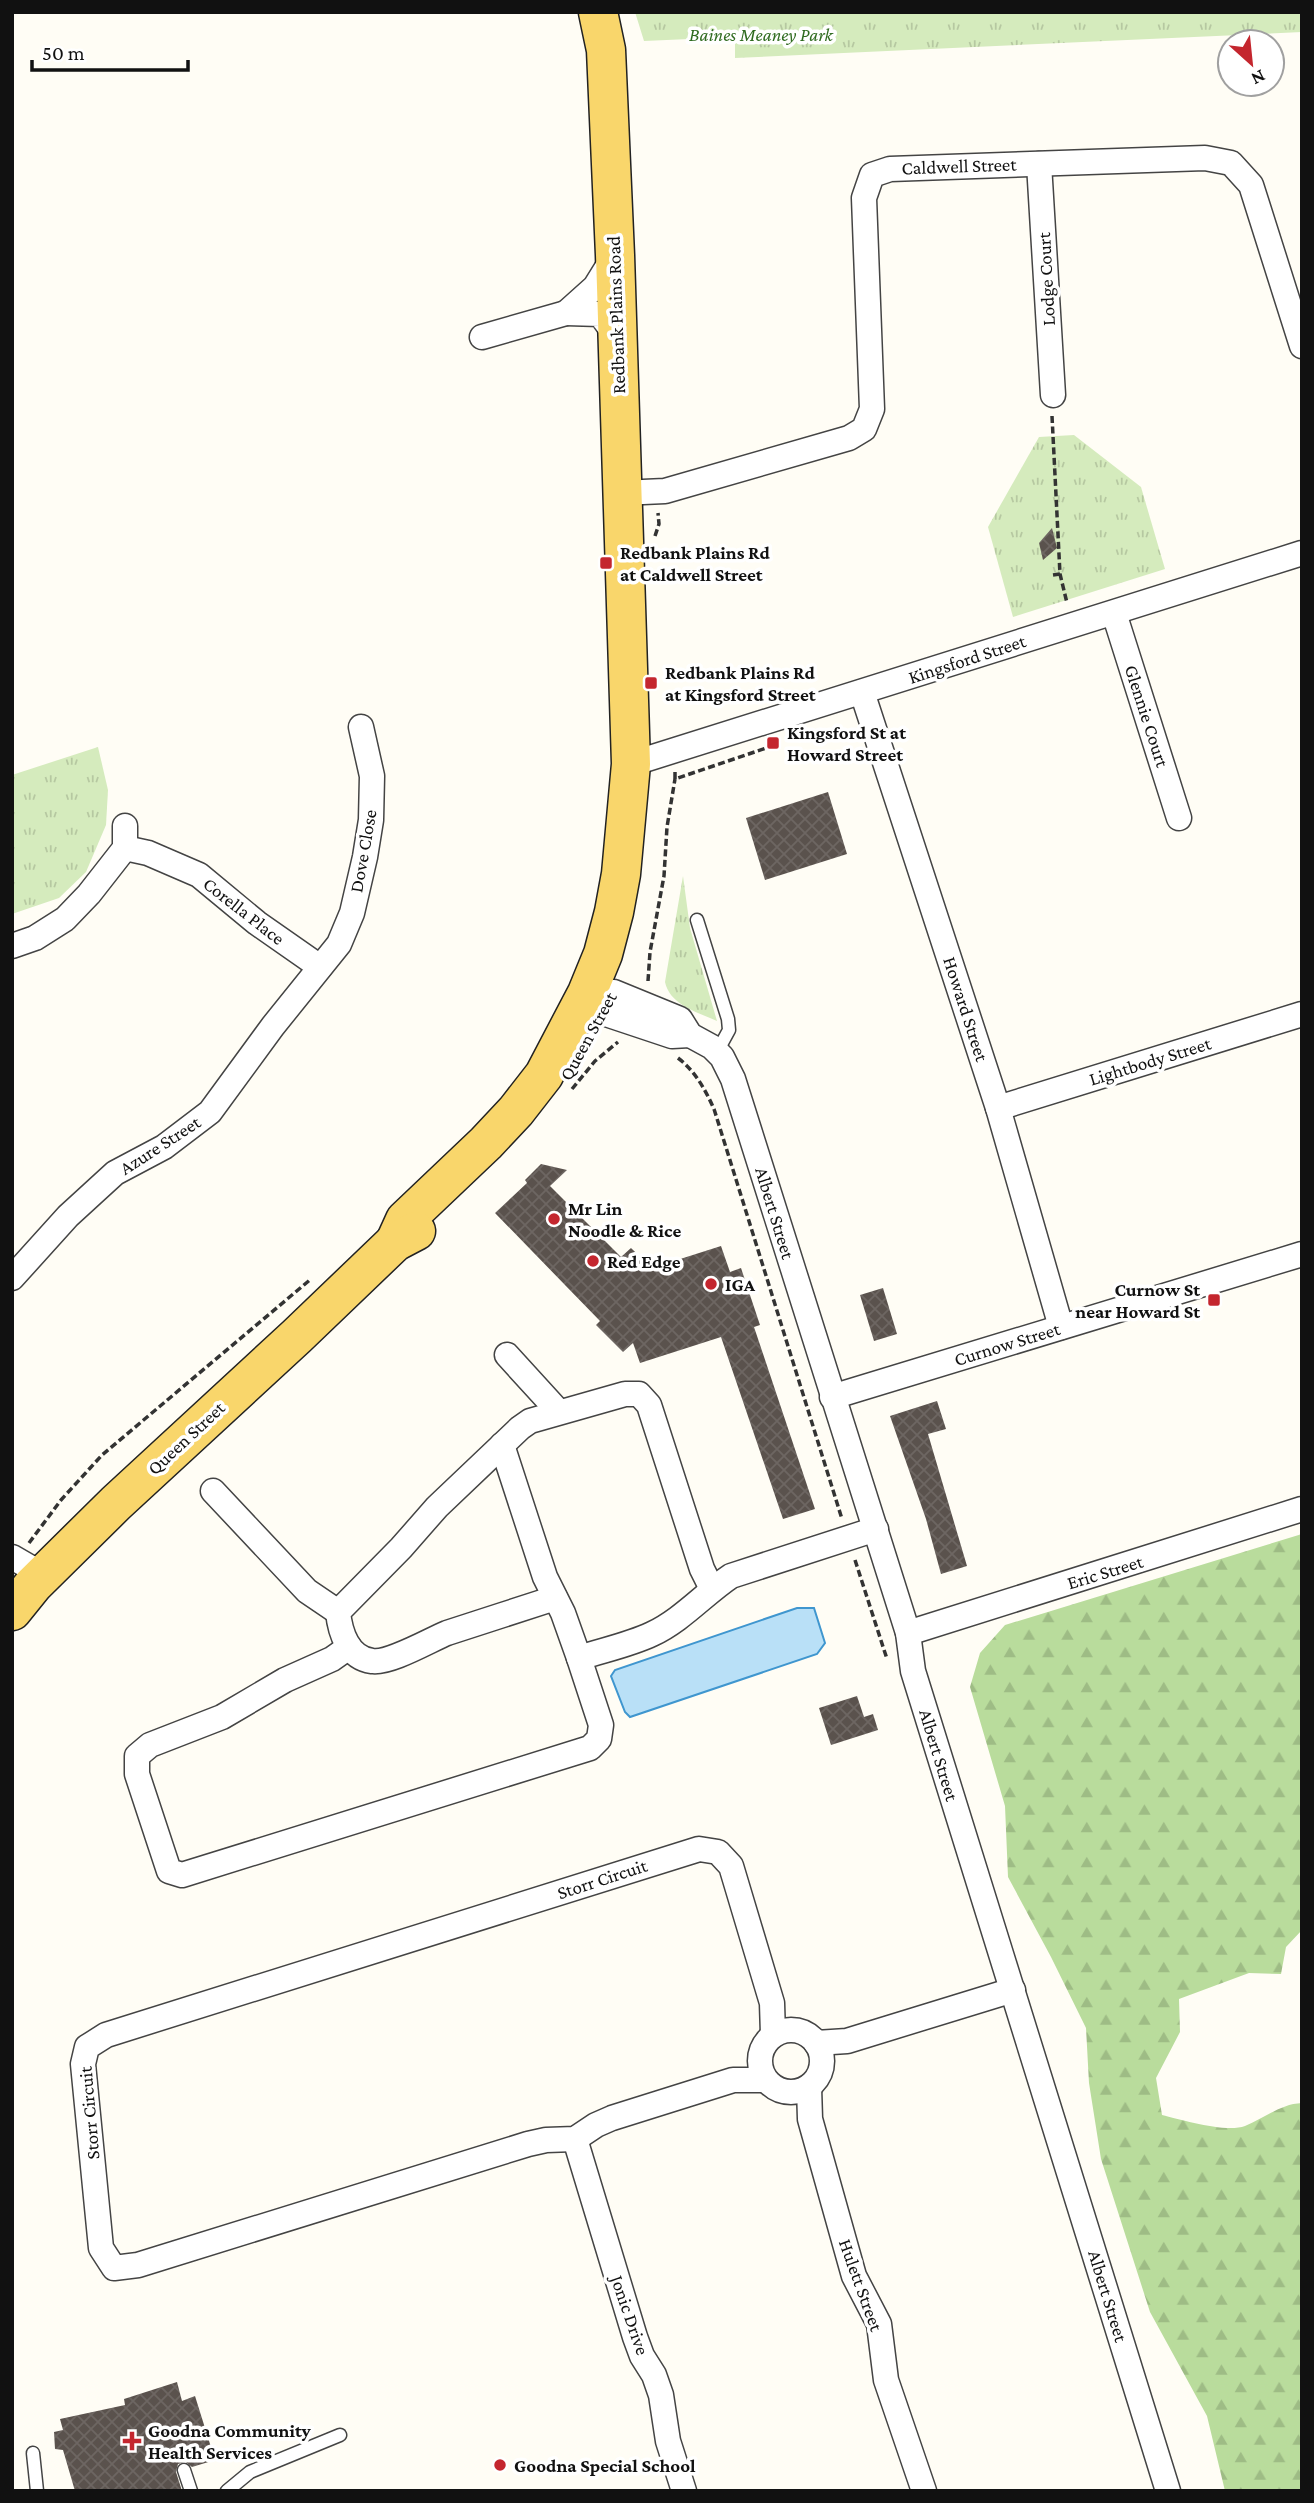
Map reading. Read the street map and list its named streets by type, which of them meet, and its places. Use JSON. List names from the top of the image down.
{
  "streets": {
    "main road": ["Redbank Plains Road", "Queen Street"],
    "street": [
      "Caldwell Street",
      "Lodge Court",
      "Kingsford Street",
      "Glennie Court",
      "Dove Close",
      "Corella Place",
      "Howard Street",
      "Lightbody Street",
      "Azure Street",
      "Albert Street",
      "Curnow Street",
      "Eric Street",
      "Storr Circuit",
      "Hulett Street",
      "Jonic Drive"
    ]
  },
  "crossings": [
    ["Caldwell Street", "Lodge Court"],
    ["Caldwell Street", "Redbank Plains Road"],
    ["Redbank Plains Road", "Queen Street"],
    ["Kingsford Street", "Glennie Court"],
    ["Kingsford Street", "Howard Street"],
    ["Kingsford Street", "Queen Street"],
    ["Dove Close", "Corella Place"],
    ["Dove Close", "Azure Street"],
    ["Corella Place", "Azure Street"],
    ["Howard Street", "Lightbody Street"],
    ["Howard Street", "Curnow Street"],
    ["Queen Street", "Albert Street"],
    ["Albert Street", "Curnow Street"],
    ["Albert Street", "Eric Street"],
    ["Storr Circuit", "Hulett Street"],
    ["Storr Circuit", "Jonic Drive"]
  ],
  "parks": ["Baines Meaney Park"],
  "places": {
    "transit": [
      "Redbank Plains Rd at Caldwell Street",
      "Redbank Plains Rd at Kingsford Street",
      "Kingsford St at Howard Street",
      "Curnow St near Howard St"
    ],
    "other": [
      "Mr Lin Noodle & Rice",
      "Red Edge",
      "IGA",
      "Goodna Special School"
    ],
    "health": ["Goodna Community Health Services"]
  },
  "scale_bar": "50 m",
  "north": "bottom right"
}
